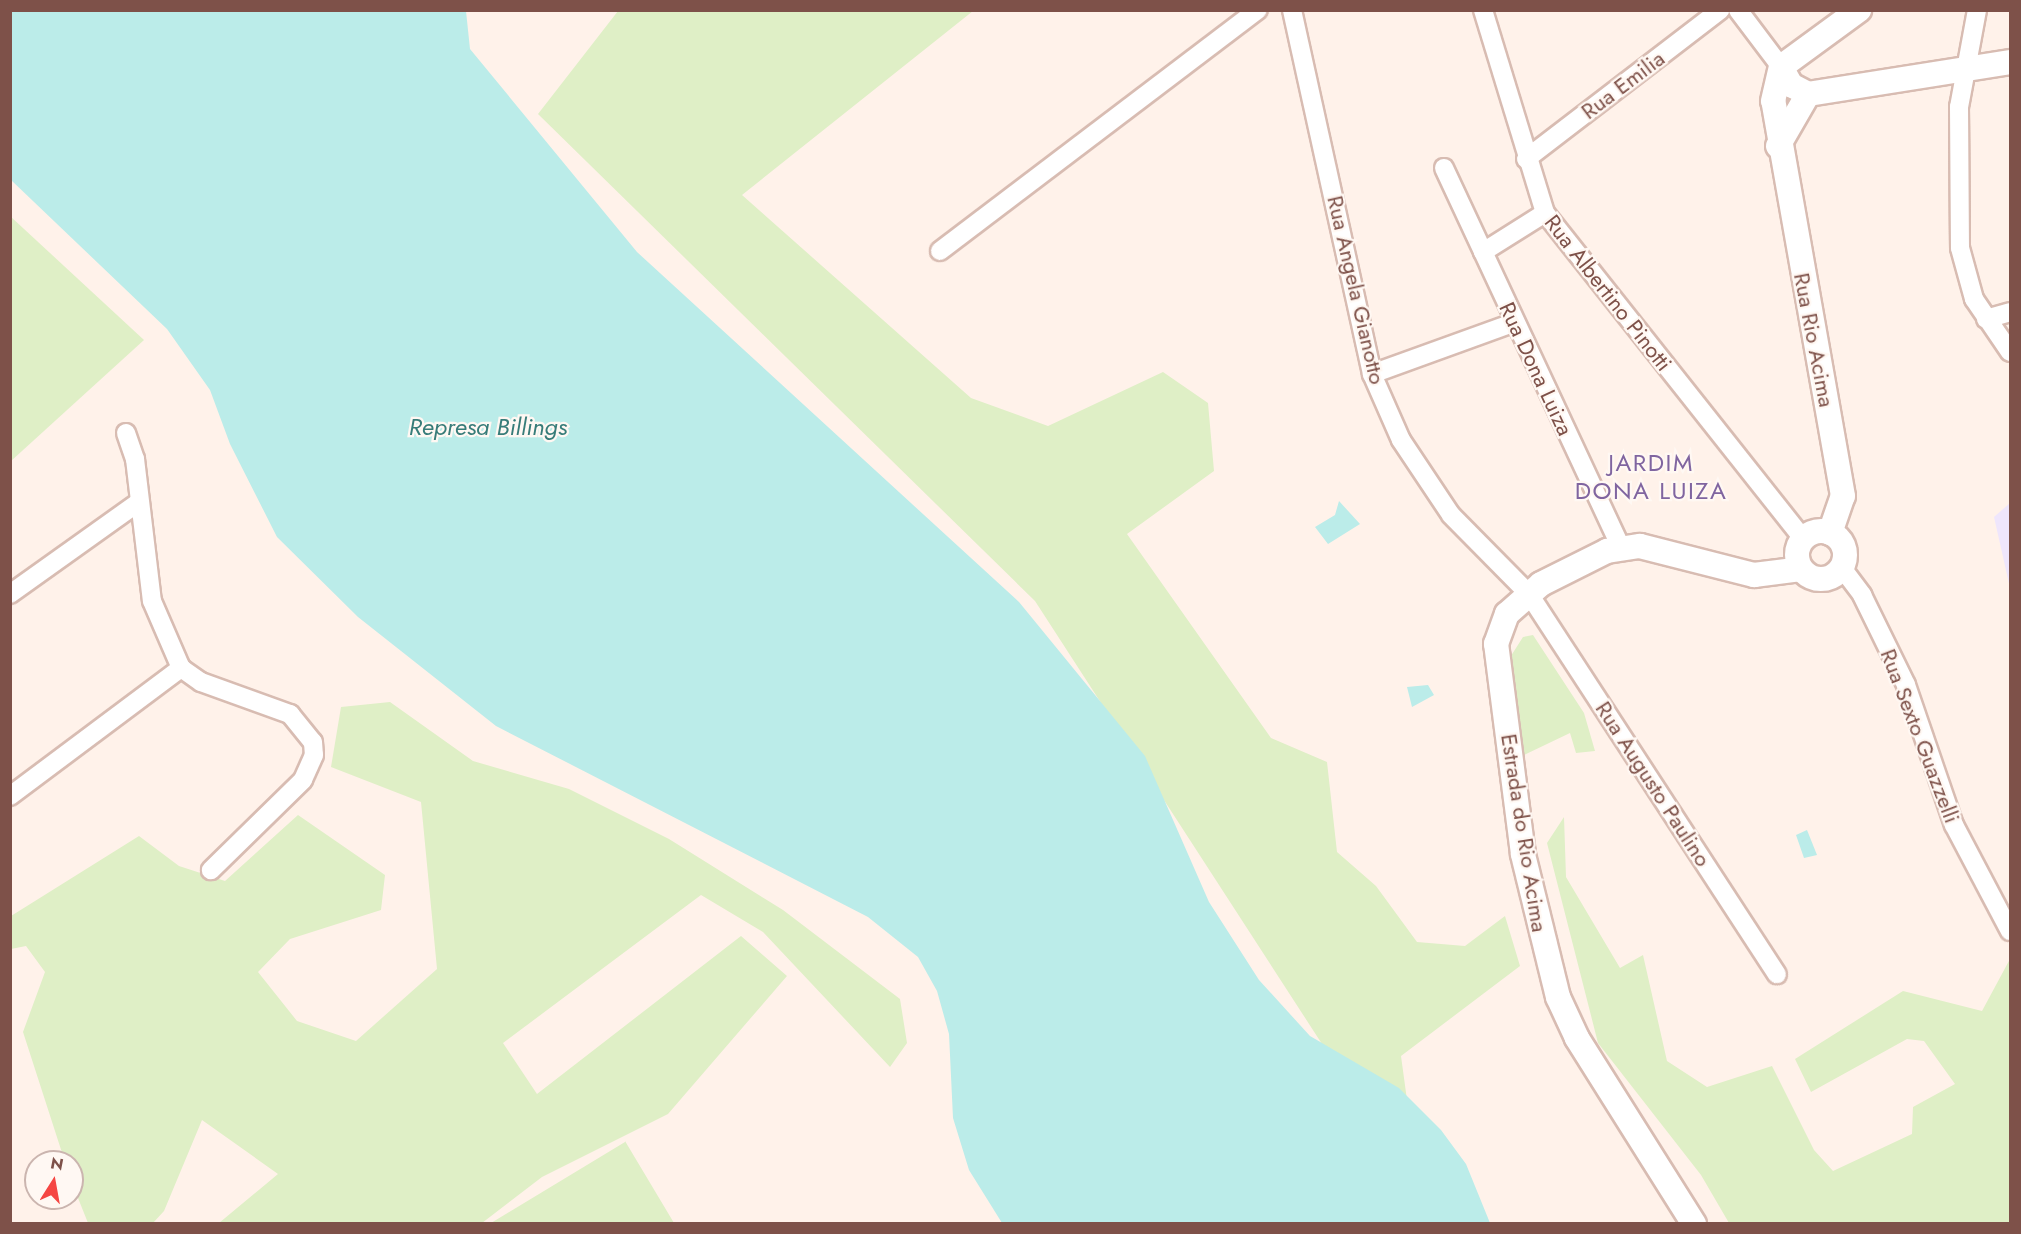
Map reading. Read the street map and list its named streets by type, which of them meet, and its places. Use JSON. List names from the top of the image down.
{
  "streets": {
    "main road": ["Rua Rio Acima", "Estrada do Rio Acima"],
    "street": [
      "Rua Emilia",
      "Rua Angela Gianotto",
      "Rua Albertino Pinotti",
      "Rua Dona Luiza",
      "Rua Sexto Guazzelli",
      "Rua Augusto Paulino"
    ]
  },
  "crossings": [
    ["Rua Emilia", "Rua Albertino Pinotti"],
    ["Rua Angela Gianotto", "Rua Augusto Paulino"],
    ["Rua Angela Gianotto", "Estrada do Rio Acima"],
    ["Rua Albertino Pinotti", "Rua Rio Acima"],
    ["Rua Albertino Pinotti", "Rua Sexto Guazzelli"],
    ["Rua Rio Acima", "Rua Sexto Guazzelli"],
    ["Rua Augusto Paulino", "Estrada do Rio Acima"]
  ],
  "districts": ["JARDIM DONA LUIZA"],
  "water": ["Represa Billings"],
  "north": "top"
}
